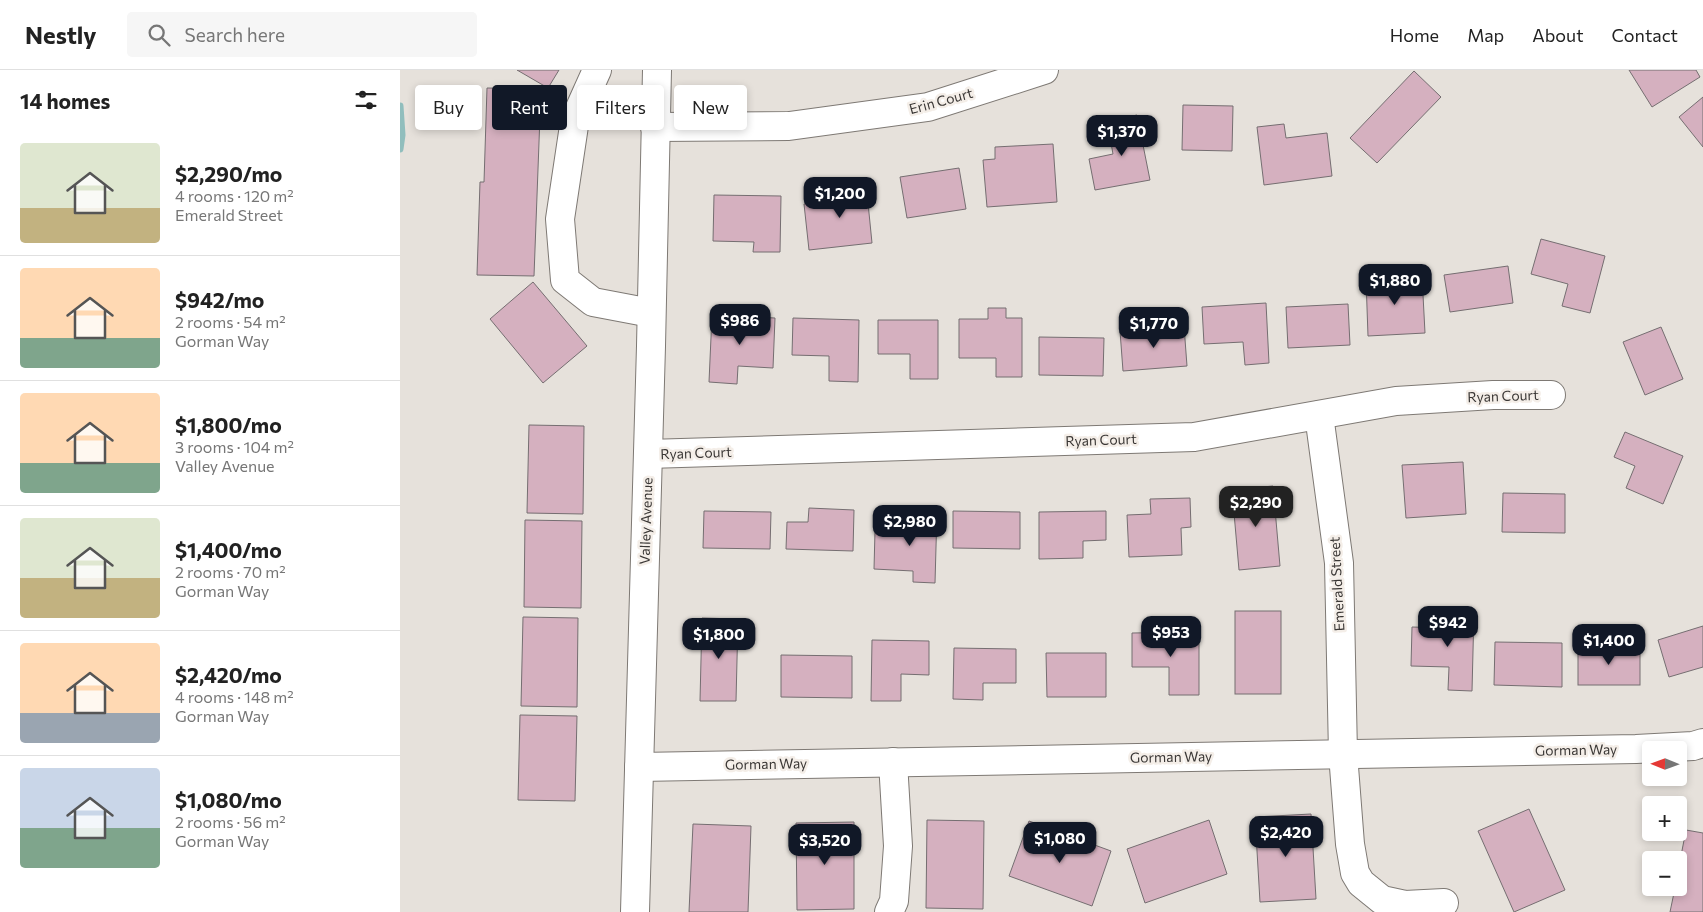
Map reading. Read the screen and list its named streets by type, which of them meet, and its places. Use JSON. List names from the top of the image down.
{
  "streets": {
    "street": [
      "Erin Court",
      "Ryan Court",
      "Valley Avenue",
      "Emerald Street",
      "Gorman Way"
    ]
  },
  "crossings": [
    ["Ryan Court", "Valley Avenue"],
    ["Ryan Court", "Emerald Street"],
    ["Valley Avenue", "Gorman Way"],
    ["Emerald Street", "Gorman Way"]
  ],
  "north": "left",
  "page": {
    "header": "Nestly",
    "search": "Search here",
    "nav": [
      "Home",
      "Map",
      "About",
      "Contact"
    ],
    "heading": "14 homes",
    "chip": [
      "Buy",
      "Rent",
      "Filters",
      "New"
    ],
    "price": [
      "$1,370",
      "$1,200",
      "$1,880",
      "$986",
      "$1,770",
      "$2,290",
      "$2,980",
      "$942",
      "$953",
      "$1,800",
      "$1,400",
      "$2,420",
      "$1,080",
      "$3,520"
    ],
    "list": [
      {
        "name": "$2,290/mo",
        "note": "4 rooms · 120 m² · Emerald Street"
      },
      {
        "name": "$942/mo",
        "note": "2 rooms · 54 m² · Gorman Way"
      },
      {
        "name": "$1,800/mo",
        "note": "3 rooms · 104 m² · Valley Avenue"
      },
      {
        "name": "$1,400/mo",
        "note": "2 rooms · 70 m² · Gorman Way"
      },
      {
        "name": "$2,420/mo",
        "note": "4 rooms · 148 m² · Gorman Way"
      },
      {
        "name": "$1,080/mo",
        "note": "2 rooms · 56 m² · Gorman Way"
      }
    ],
    "map_buttons": ["+", "−"]
  }
}
